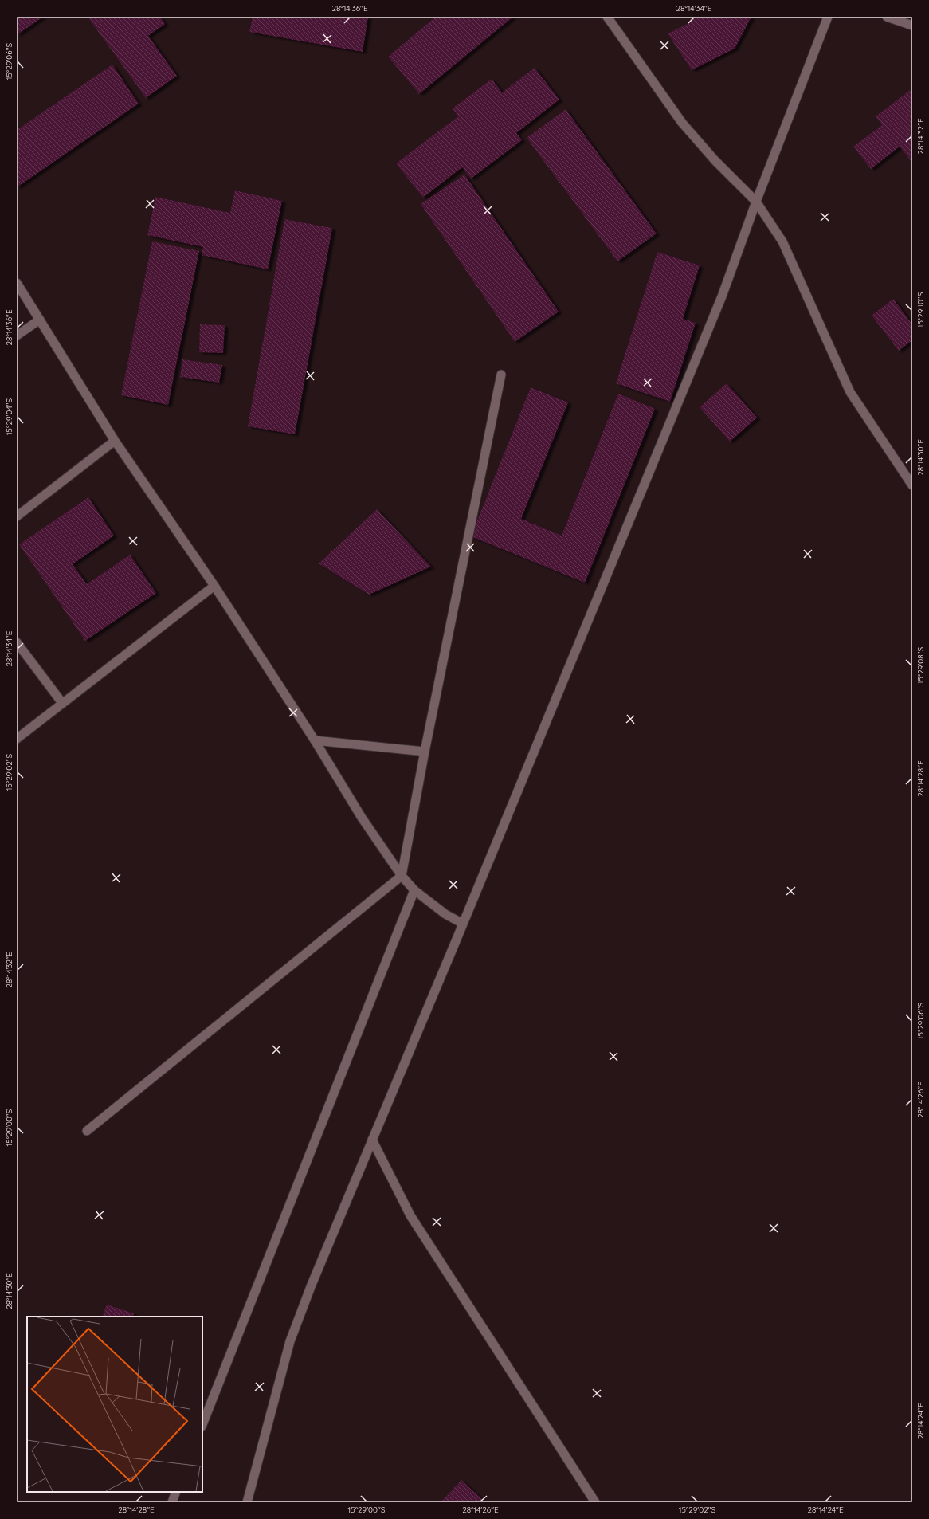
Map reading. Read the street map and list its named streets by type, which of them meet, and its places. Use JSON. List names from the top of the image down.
{
  "coordinates": [
    "28°14'36\"E",
    "28°14'34\"E",
    "15°29'06\"S",
    "28°14'32\"E",
    "15°29'10\"S",
    "15°29'04\"S",
    "28°14'30\"E",
    "15°29'08\"S",
    "15°29'02\"S",
    "28°14'28\"E",
    "28°14'26\"E",
    "15°29'00\"S",
    "28°14'24\"E"
  ]
}
